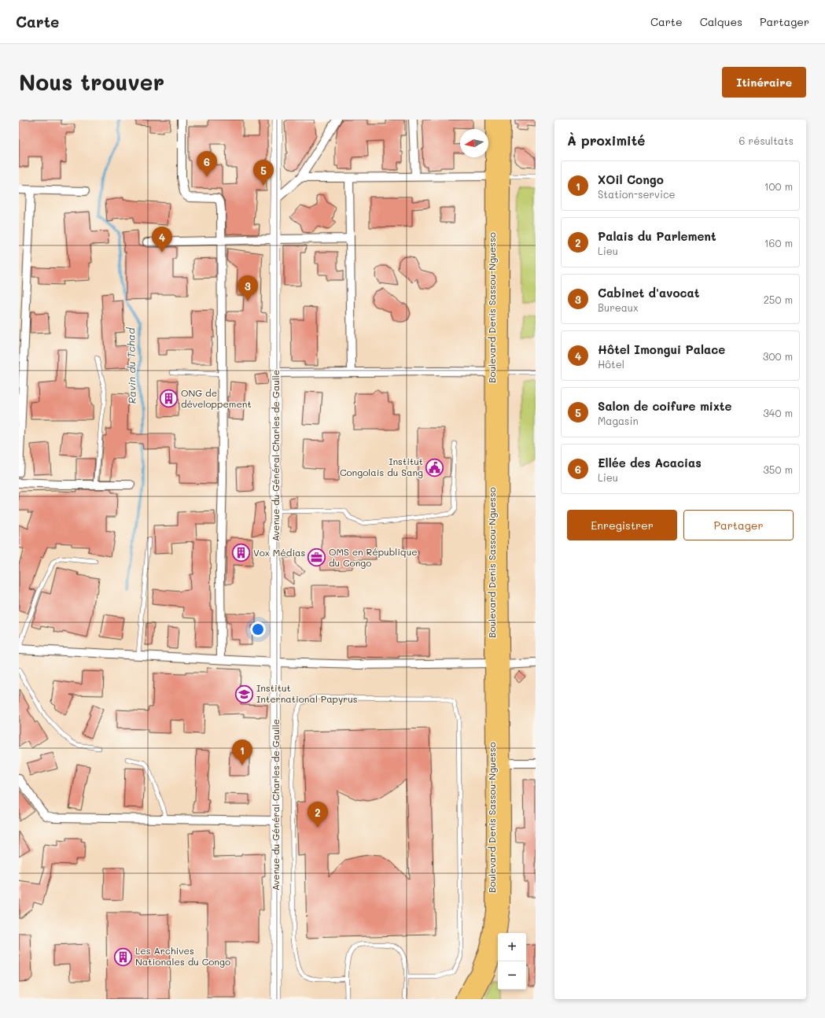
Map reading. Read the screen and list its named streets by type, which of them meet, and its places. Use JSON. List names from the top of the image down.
{
  "streets": {
    "main road": ["Boulevard Denis Sassou-Nguesso"],
    "street": ["Avenue du Général Charles de Gaulle"]
  },
  "water": ["Ravin du Tchad"],
  "places": {
    "building": ["ONG de développement", "Vox Médias", "Les Archives Nationales du Congo"],
    "public building": ["Institut Congolais du Sang"],
    "office": ["OMS en République du Congo"],
    "school or university": ["Institut International Papyrus"]
  },
  "north": "left",
  "page": {
    "header": "Carte",
    "nav": ["Carte", "Calques", "Partager"],
    "buttons": [
      "Itinéraire",
      ["Enregistrer", "Partager"]
    ],
    "title": "Nous trouver",
    "heading": ["À proximité", "6 résultats"],
    "pins": [
      "6",
      "5",
      "4",
      "3",
      "1",
      "2"
    ],
    "list": [
      {
        "mark": "1",
        "name": "XOil Congo",
        "note": "Station-service",
        "value": "100 m"
      },
      {
        "mark": "2",
        "name": "Palais du Parlement",
        "note": "Lieu",
        "value": "160 m"
      },
      {
        "mark": "3",
        "name": "Cabinet d'avocat",
        "note": "Bureaux",
        "value": "250 m"
      },
      {
        "mark": "4",
        "name": "Hôtel Imongui Palace",
        "note": "Hôtel",
        "value": "300 m"
      },
      {
        "mark": "5",
        "name": "Salon de coifure mixte",
        "note": "Magasin",
        "value": "340 m"
      },
      {
        "mark": "6",
        "name": "Ellée des Acacias",
        "note": "Lieu",
        "value": "350 m"
      }
    ],
    "map_buttons": ["+", "−"]
  }
}
